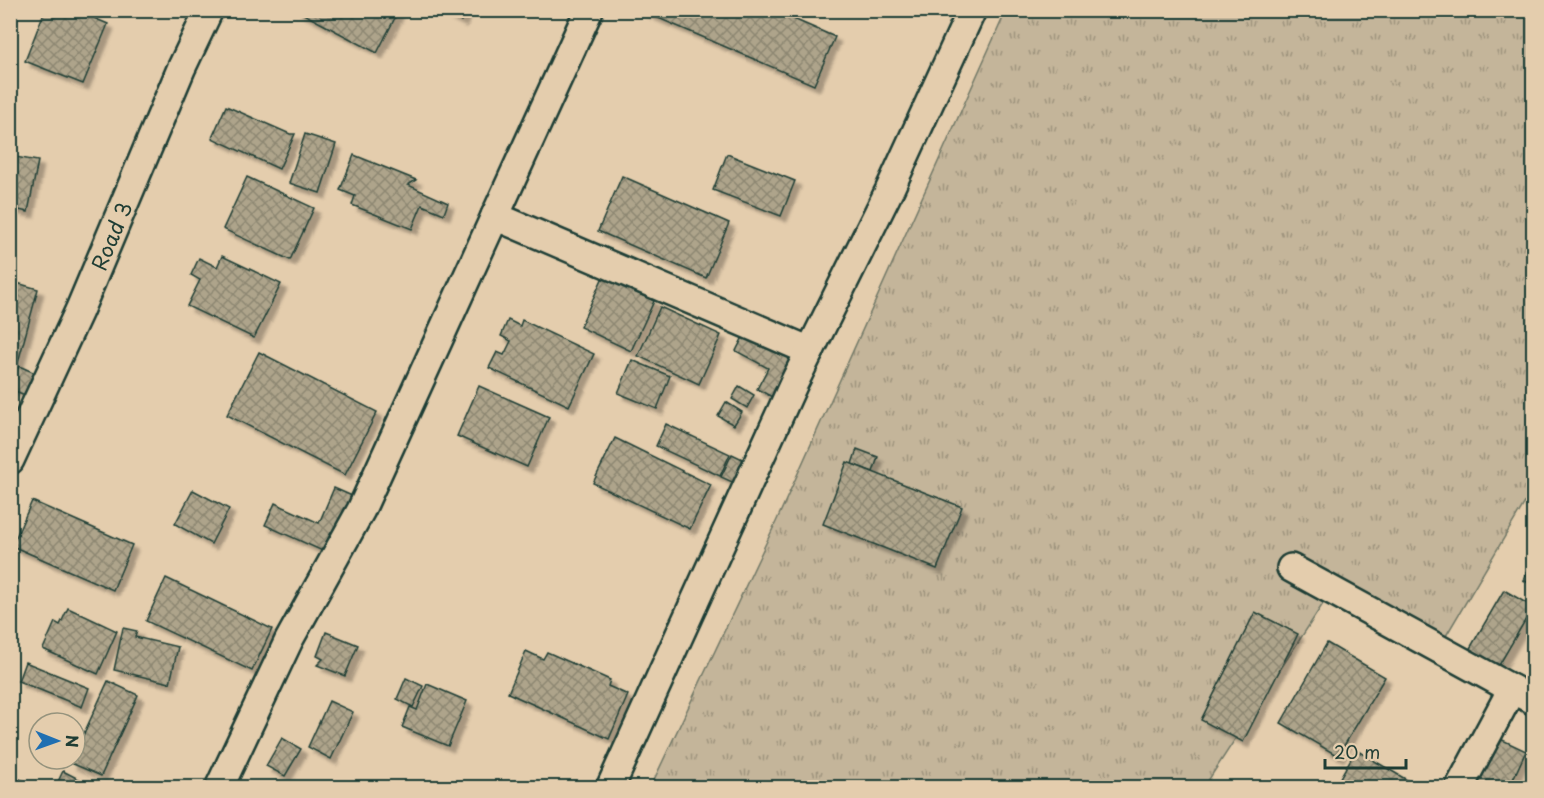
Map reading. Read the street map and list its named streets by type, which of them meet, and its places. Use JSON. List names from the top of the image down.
{
  "streets": {
    "street": ["Road 3"]
  },
  "scale_bar": "20 m",
  "north": "right"
}
